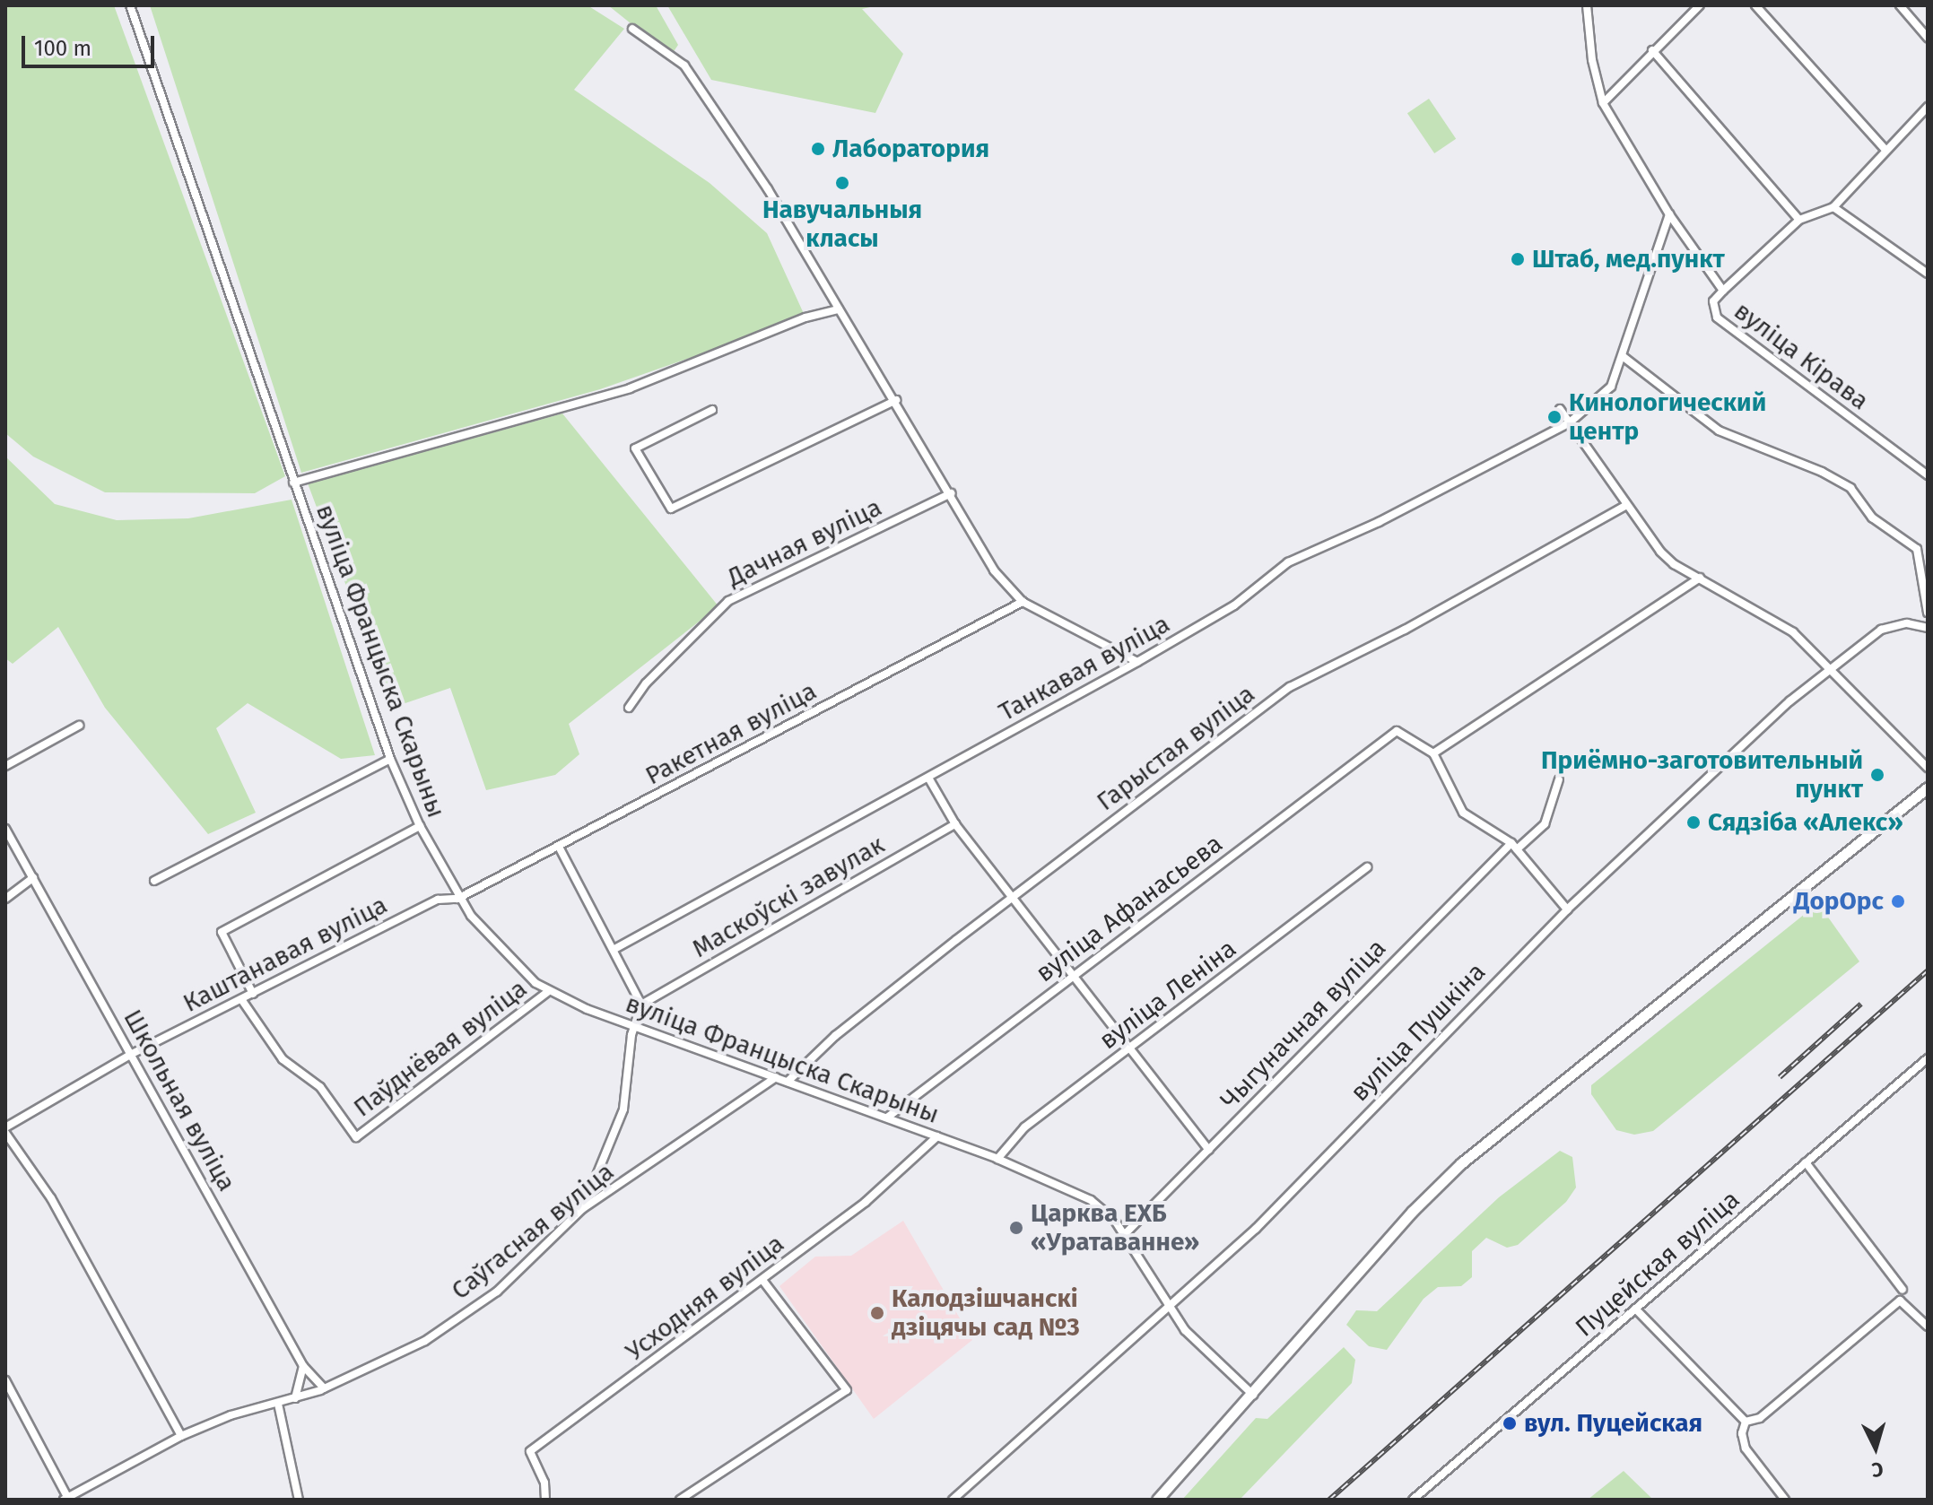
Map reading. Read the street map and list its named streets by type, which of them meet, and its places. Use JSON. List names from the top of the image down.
{
  "streets": {
    "street": [
      "вуліца Кірава",
      "Дачная вуліца",
      "вуліца Францыска Скарыны",
      "Танкавая вуліца",
      "Ракетная вуліца",
      "Гарыстая вуліца",
      "Маскоўскі завулак",
      "вуліца Афанасьева",
      "Каштанавая вуліца",
      "вуліца Леніна",
      "Чыгуначная вуліца",
      "вуліца Пушкіна",
      "Паўднёвая вуліца",
      "Школьная вуліца",
      "Саўгасная вуліца",
      "Пуцейская вуліца",
      "Усходняя вуліца"
    ]
  },
  "crossings": [
    ["вуліца Кірава", "Танкавая вуліца"],
    ["вуліца Францыска Скарыны", "Ракетная вуліца"],
    ["вуліца Францыска Скарыны", "Гарыстая вуліца"],
    ["вуліца Францыска Скарыны", "вуліца Афанасьева"],
    ["вуліца Францыска Скарыны", "Каштанавая вуліца"],
    ["вуліца Францыска Скарыны", "вуліца Леніна"],
    ["вуліца Францыска Скарыны", "Чыгуначная вуліца"],
    ["вуліца Францыска Скарыны", "вуліца Пушкіна"],
    ["вуліца Францыска Скарыны", "Паўднёвая вуліца"],
    ["вуліца Францыска Скарыны", "Саўгасная вуліца"],
    ["вуліца Францыска Скарыны", "Усходняя вуліца"],
    ["Ракетная вуліца", "Каштанавая вуліца"],
    ["Каштанавая вуліца", "Паўднёвая вуліца"],
    ["Каштанавая вуліца", "Школьная вуліца"],
    ["Школьная вуліца", "Саўгасная вуліца"]
  ],
  "places": [
    "Лаборатория",
    "Навучальныя класы",
    "Штаб, мeд.пункт",
    "Кинологический центр",
    "Приёмно-заготовительный пункт",
    "Сядзіба «Алекс»",
    "ДорОрс",
    "Царква ЕХБ «Уратаванне»",
    "Калодзішчанскі дзіцячы сад №3",
    "вул. Пуцейская"
  ],
  "scale_bar": "100 m",
  "north": "bottom"
}
